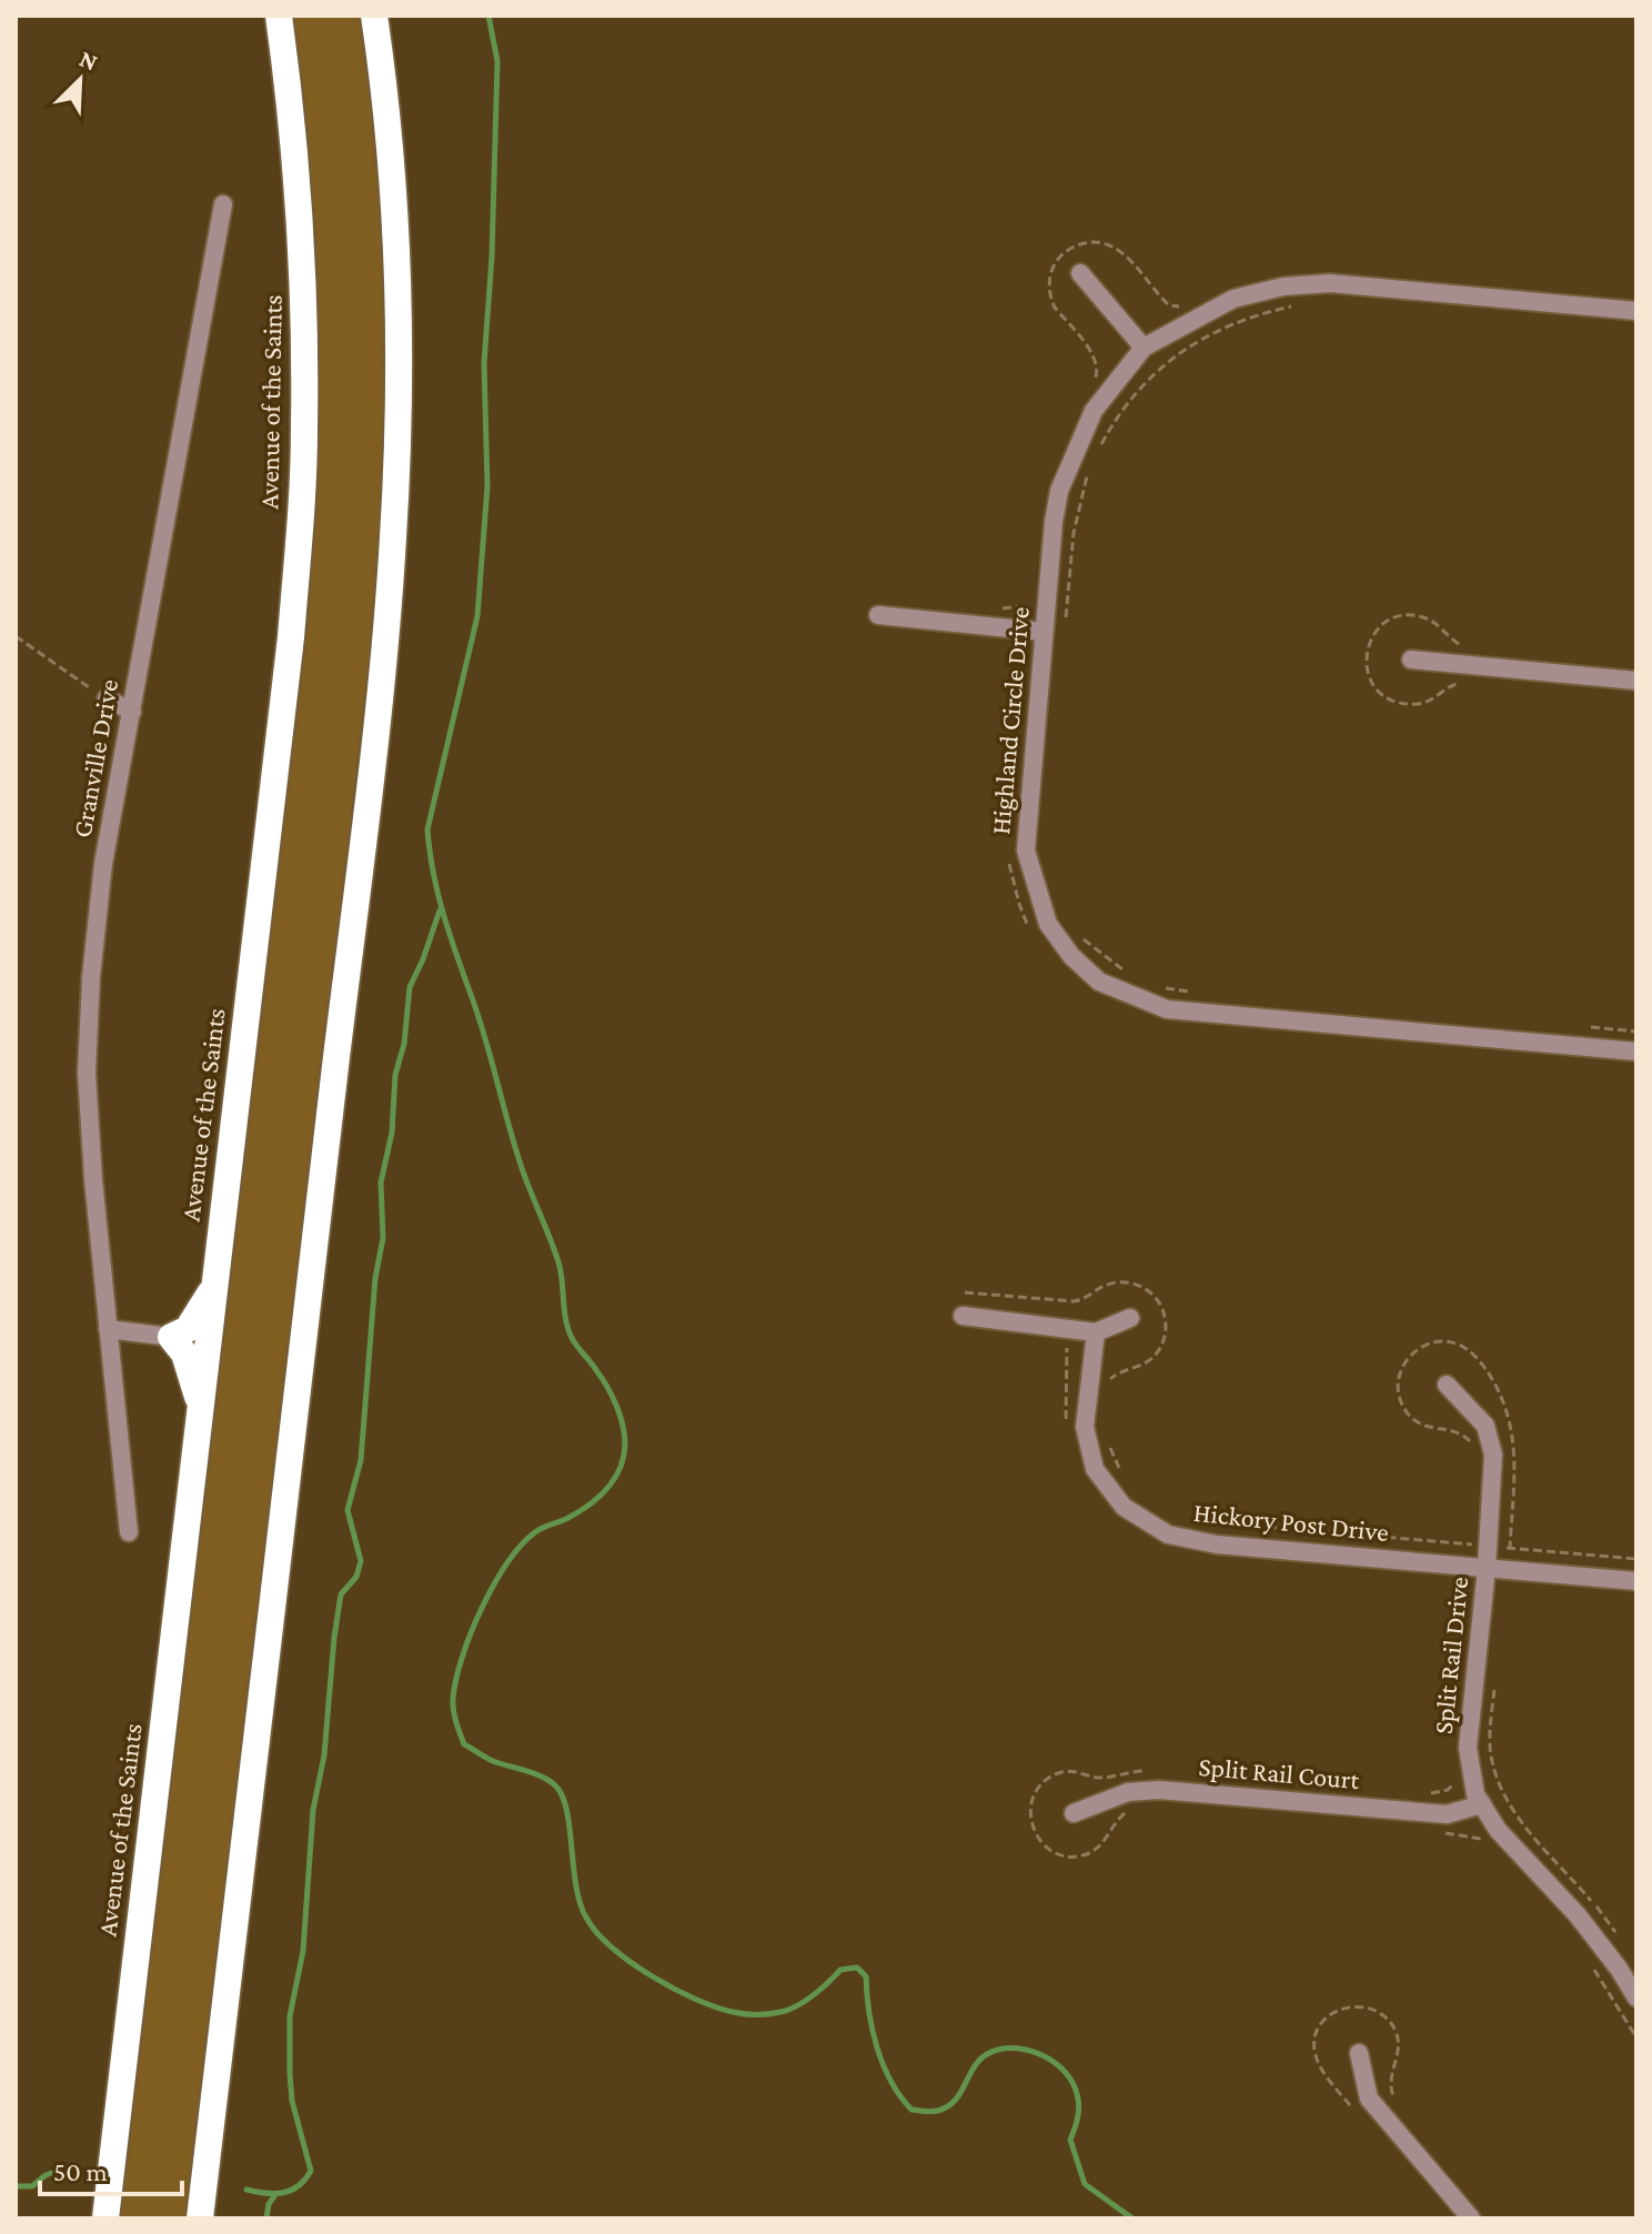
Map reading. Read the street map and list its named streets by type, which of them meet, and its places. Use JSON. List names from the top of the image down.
{
  "streets": {
    "highway": ["Avenue of the Saints"],
    "street": [
      "Highland Circle Drive",
      "Granville Drive",
      "Hickory Post Drive",
      "Split Rail Drive",
      "Split Rail Court"
    ]
  },
  "crossings": [
    ["Hickory Post Drive", "Split Rail Drive"],
    ["Split Rail Drive", "Split Rail Court"]
  ],
  "scale_bar": "50 m",
  "north": "top right"
}
